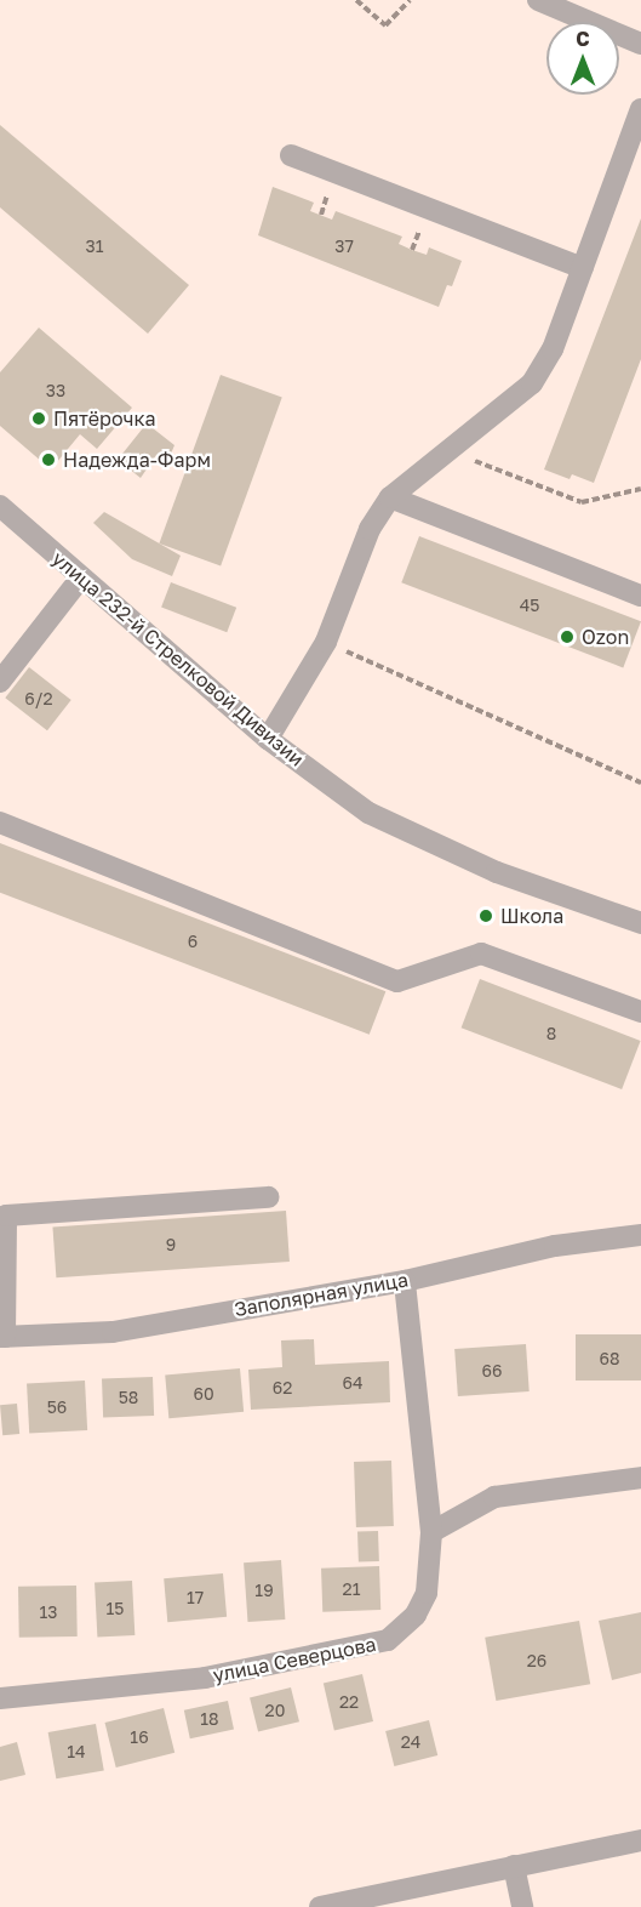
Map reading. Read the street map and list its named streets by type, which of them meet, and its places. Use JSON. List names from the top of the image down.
{
  "streets": {
    "street": ["улица 232-й Стрелковой Дивизии", "Заполярная улица", "улица Северцова"]
  },
  "crossings": [
    ["Заполярная улица", "улица Северцова"]
  ],
  "places": [
    "Пятёрочка",
    "Надежда-Фарм",
    "Ozon",
    "Школа"
  ],
  "house_numbers": [
    "31",
    "37",
    "33",
    "45",
    "6/2",
    "6",
    "8",
    "9",
    "68",
    "66",
    "64",
    "62",
    "60",
    "58",
    "56",
    "21",
    "19",
    "17",
    "15",
    "13",
    "26",
    "22",
    "20",
    "18",
    "16",
    "24",
    "14"
  ],
  "north": "top"
}
